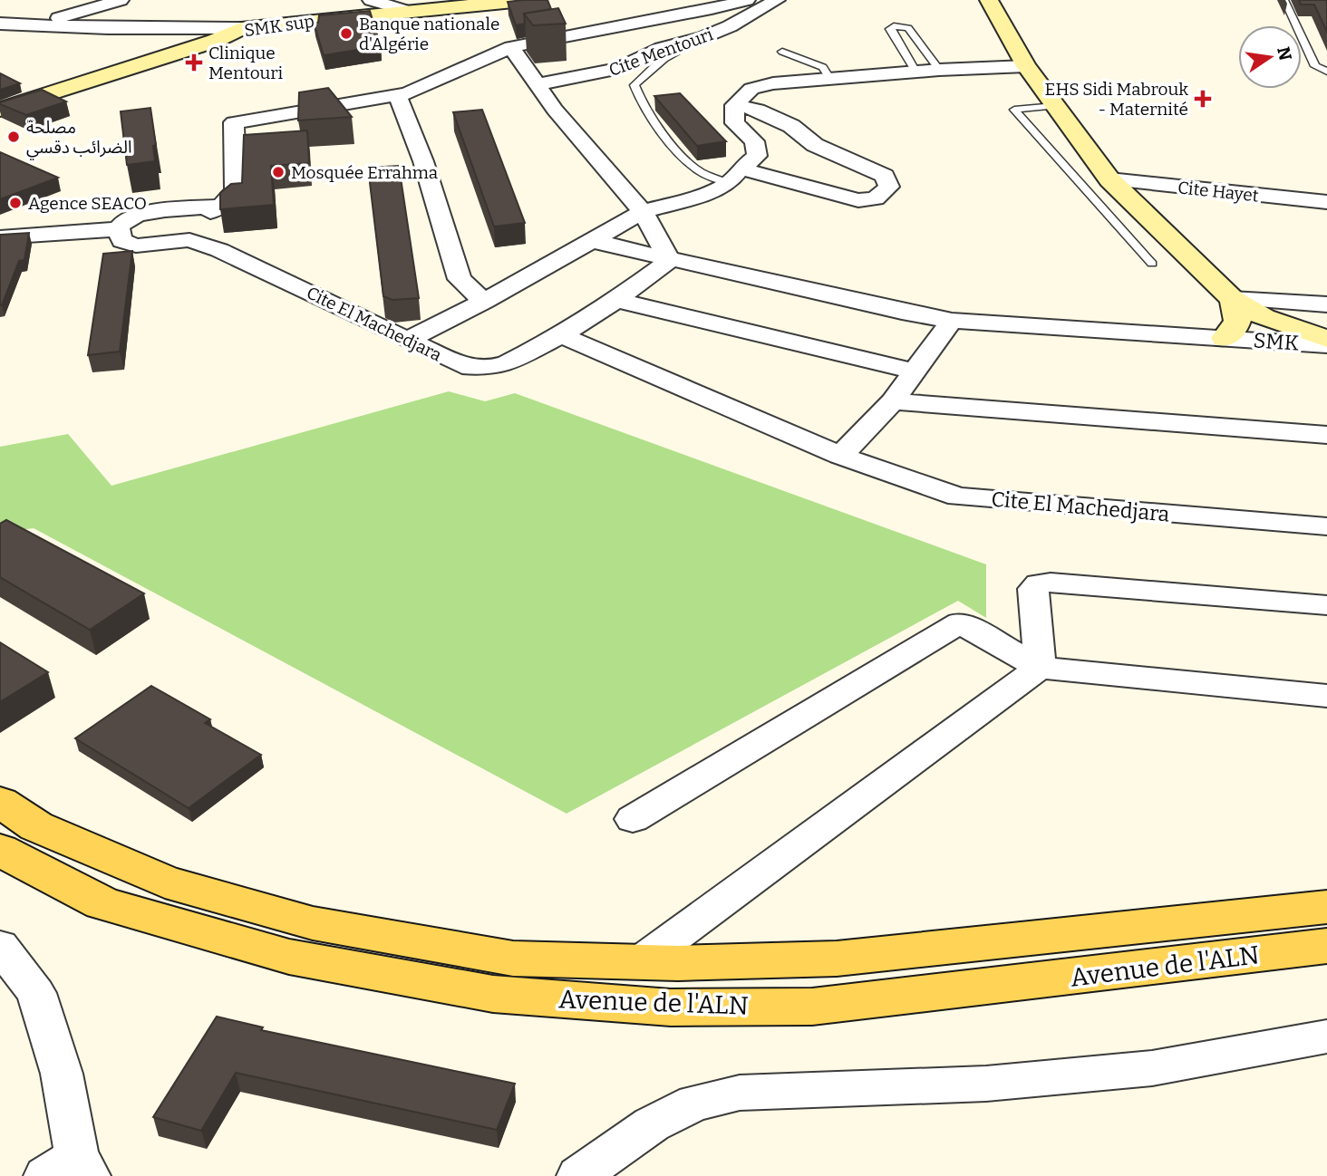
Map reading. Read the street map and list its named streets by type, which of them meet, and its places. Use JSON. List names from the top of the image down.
{
  "streets": {
    "main road": ["SMK sup", "Avenue de l'ALN"],
    "street": [
      "Cite Mentouri",
      "Cite Hayet",
      "Cite El Machedjara",
      "SMK"
    ]
  },
  "crossings": [
    ["Cite Mentouri", "Cite El Machedjara"]
  ],
  "places": {
    "other": [
      "Banque nationale d'Algérie",
      "مصلحة الضرائب دقسي",
      "Mosquée Errahma",
      "Agence SEACO"
    ],
    "health": ["Clinique Mentouri", "EHS Sidi Mabrouk - Maternité"]
  },
  "north": "right"
}
